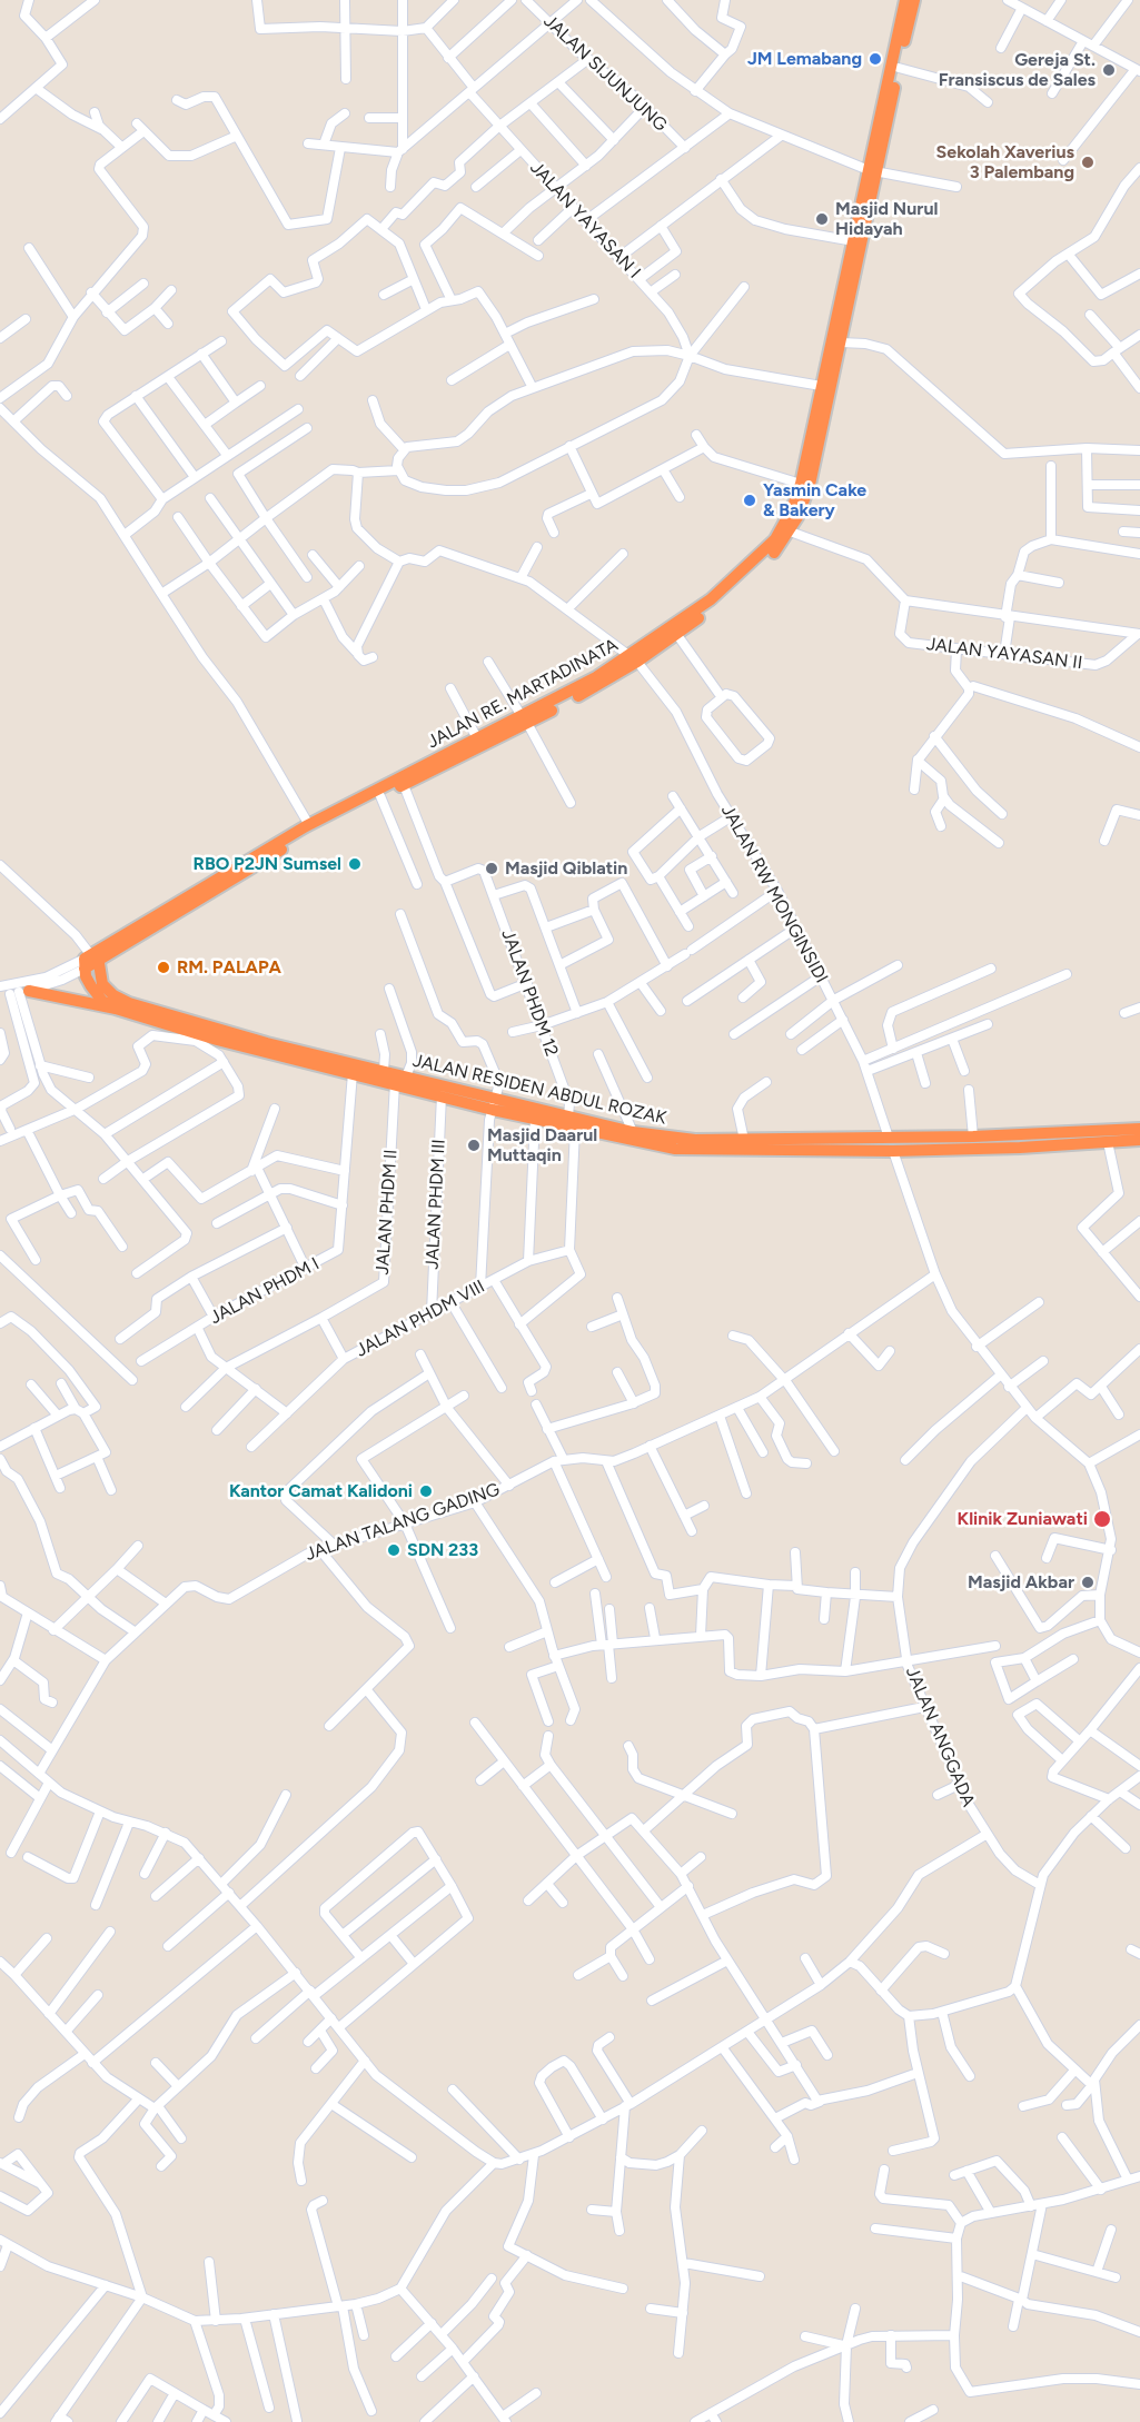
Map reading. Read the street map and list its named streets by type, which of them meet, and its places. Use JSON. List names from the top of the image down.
{
  "streets": {
    "highway": ["JALAN RE. MARTADINATA", "JALAN RESIDEN ABDUL ROZAK"],
    "street": [
      "JALAN SIJUNJUNG",
      "JALAN YAYASAN I",
      "JALAN YAYASAN II",
      "JALAN RW MONGINSIDI",
      "JALAN PHDM 12",
      "JALAN PHDM III",
      "JALAN PHDM II",
      "JALAN PHDM I",
      "JALAN PHDM VIII",
      "JALAN TALANG GADING",
      "JALAN ANGGADA"
    ]
  },
  "crossings": [
    ["JALAN RE. MARTADINATA", "JALAN RW MONGINSIDI"],
    ["JALAN RE. MARTADINATA", "JALAN RESIDEN ABDUL ROZAK"],
    ["JALAN RW MONGINSIDI", "JALAN RESIDEN ABDUL ROZAK"],
    ["JALAN PHDM 12", "JALAN RESIDEN ABDUL ROZAK"],
    ["JALAN RESIDEN ABDUL ROZAK", "JALAN PHDM III"],
    ["JALAN RESIDEN ABDUL ROZAK", "JALAN PHDM II"],
    ["JALAN RESIDEN ABDUL ROZAK", "JALAN PHDM I"],
    ["JALAN PHDM III", "JALAN PHDM VIII"]
  ],
  "places": [
    "JM Lemabang",
    "Gereja St. Fransiscus de Sales",
    "Sekolah Xaverius 3 Palembang",
    "Masjid Nurul Hidayah",
    "Yasmin Cake & Bakery",
    "RBO P2JN Sumsel",
    "Masjid Qiblatin",
    "RM. PALAPA",
    "Masjid Daarul Muttaqin",
    "Kantor Camat Kalidoni",
    "Klinik Zuniawati",
    "SDN 233",
    "Masjid Akbar"
  ]
}
